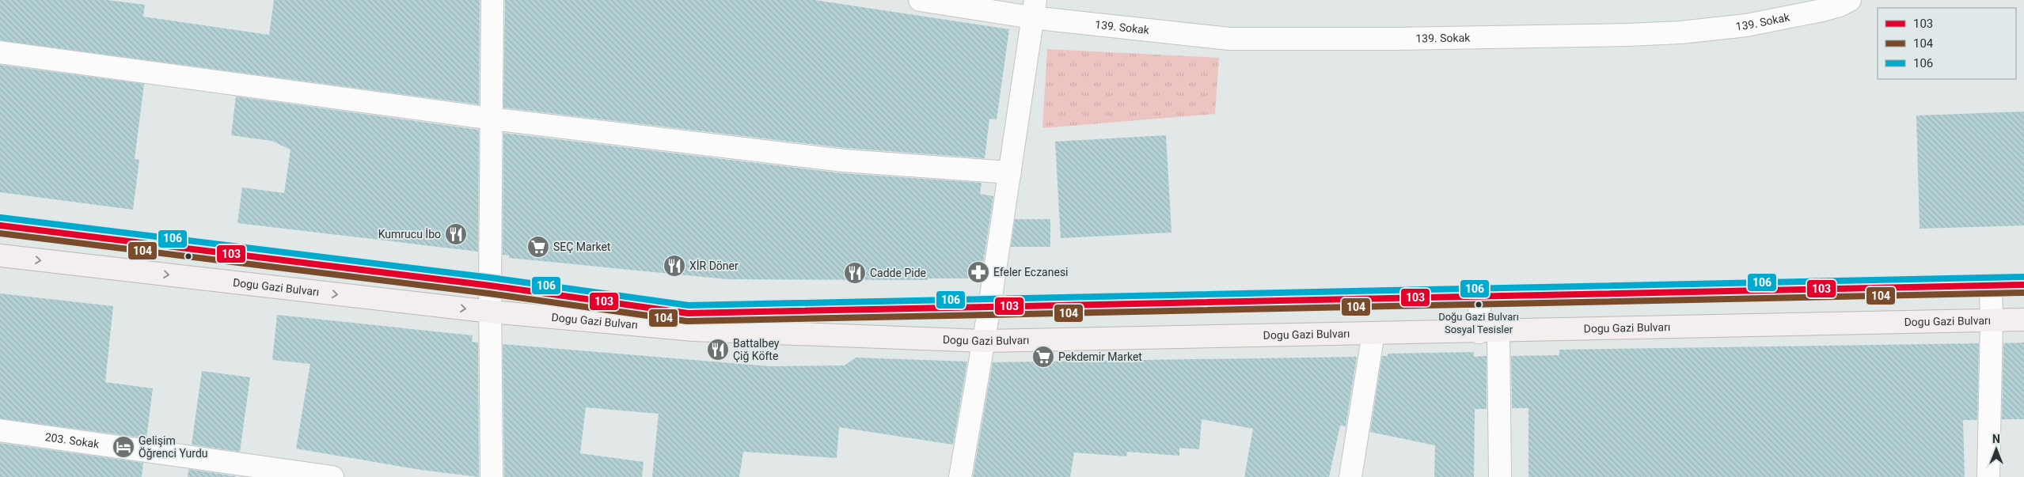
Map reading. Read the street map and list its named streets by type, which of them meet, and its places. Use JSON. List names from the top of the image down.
{
  "streets": {
    "main road": ["Dogu Gazi Bulvarı"],
    "street": ["139. Sokak", "203. Sokak"]
  },
  "places": {
    "restaurant": [
      "Kumrucu İbo",
      "XİR Döner",
      "Cadde Pide",
      "Battalbey Çiğ Köfte"
    ],
    "supermarket": ["SEÇ Market", "Pekdemir Market"],
    "pharmacy": ["Efeler Eczanesi"],
    "other": ["Doğu Gazi Bulvarı Sosyal Tesisler"],
    "hotel": ["Gelişim Öğrenci Yurdu"]
  },
  "lines": ["transit line 106", "transit line 103", "transit line 104"],
  "legend": ["103", "104", "106"],
  "north": "top"
}
